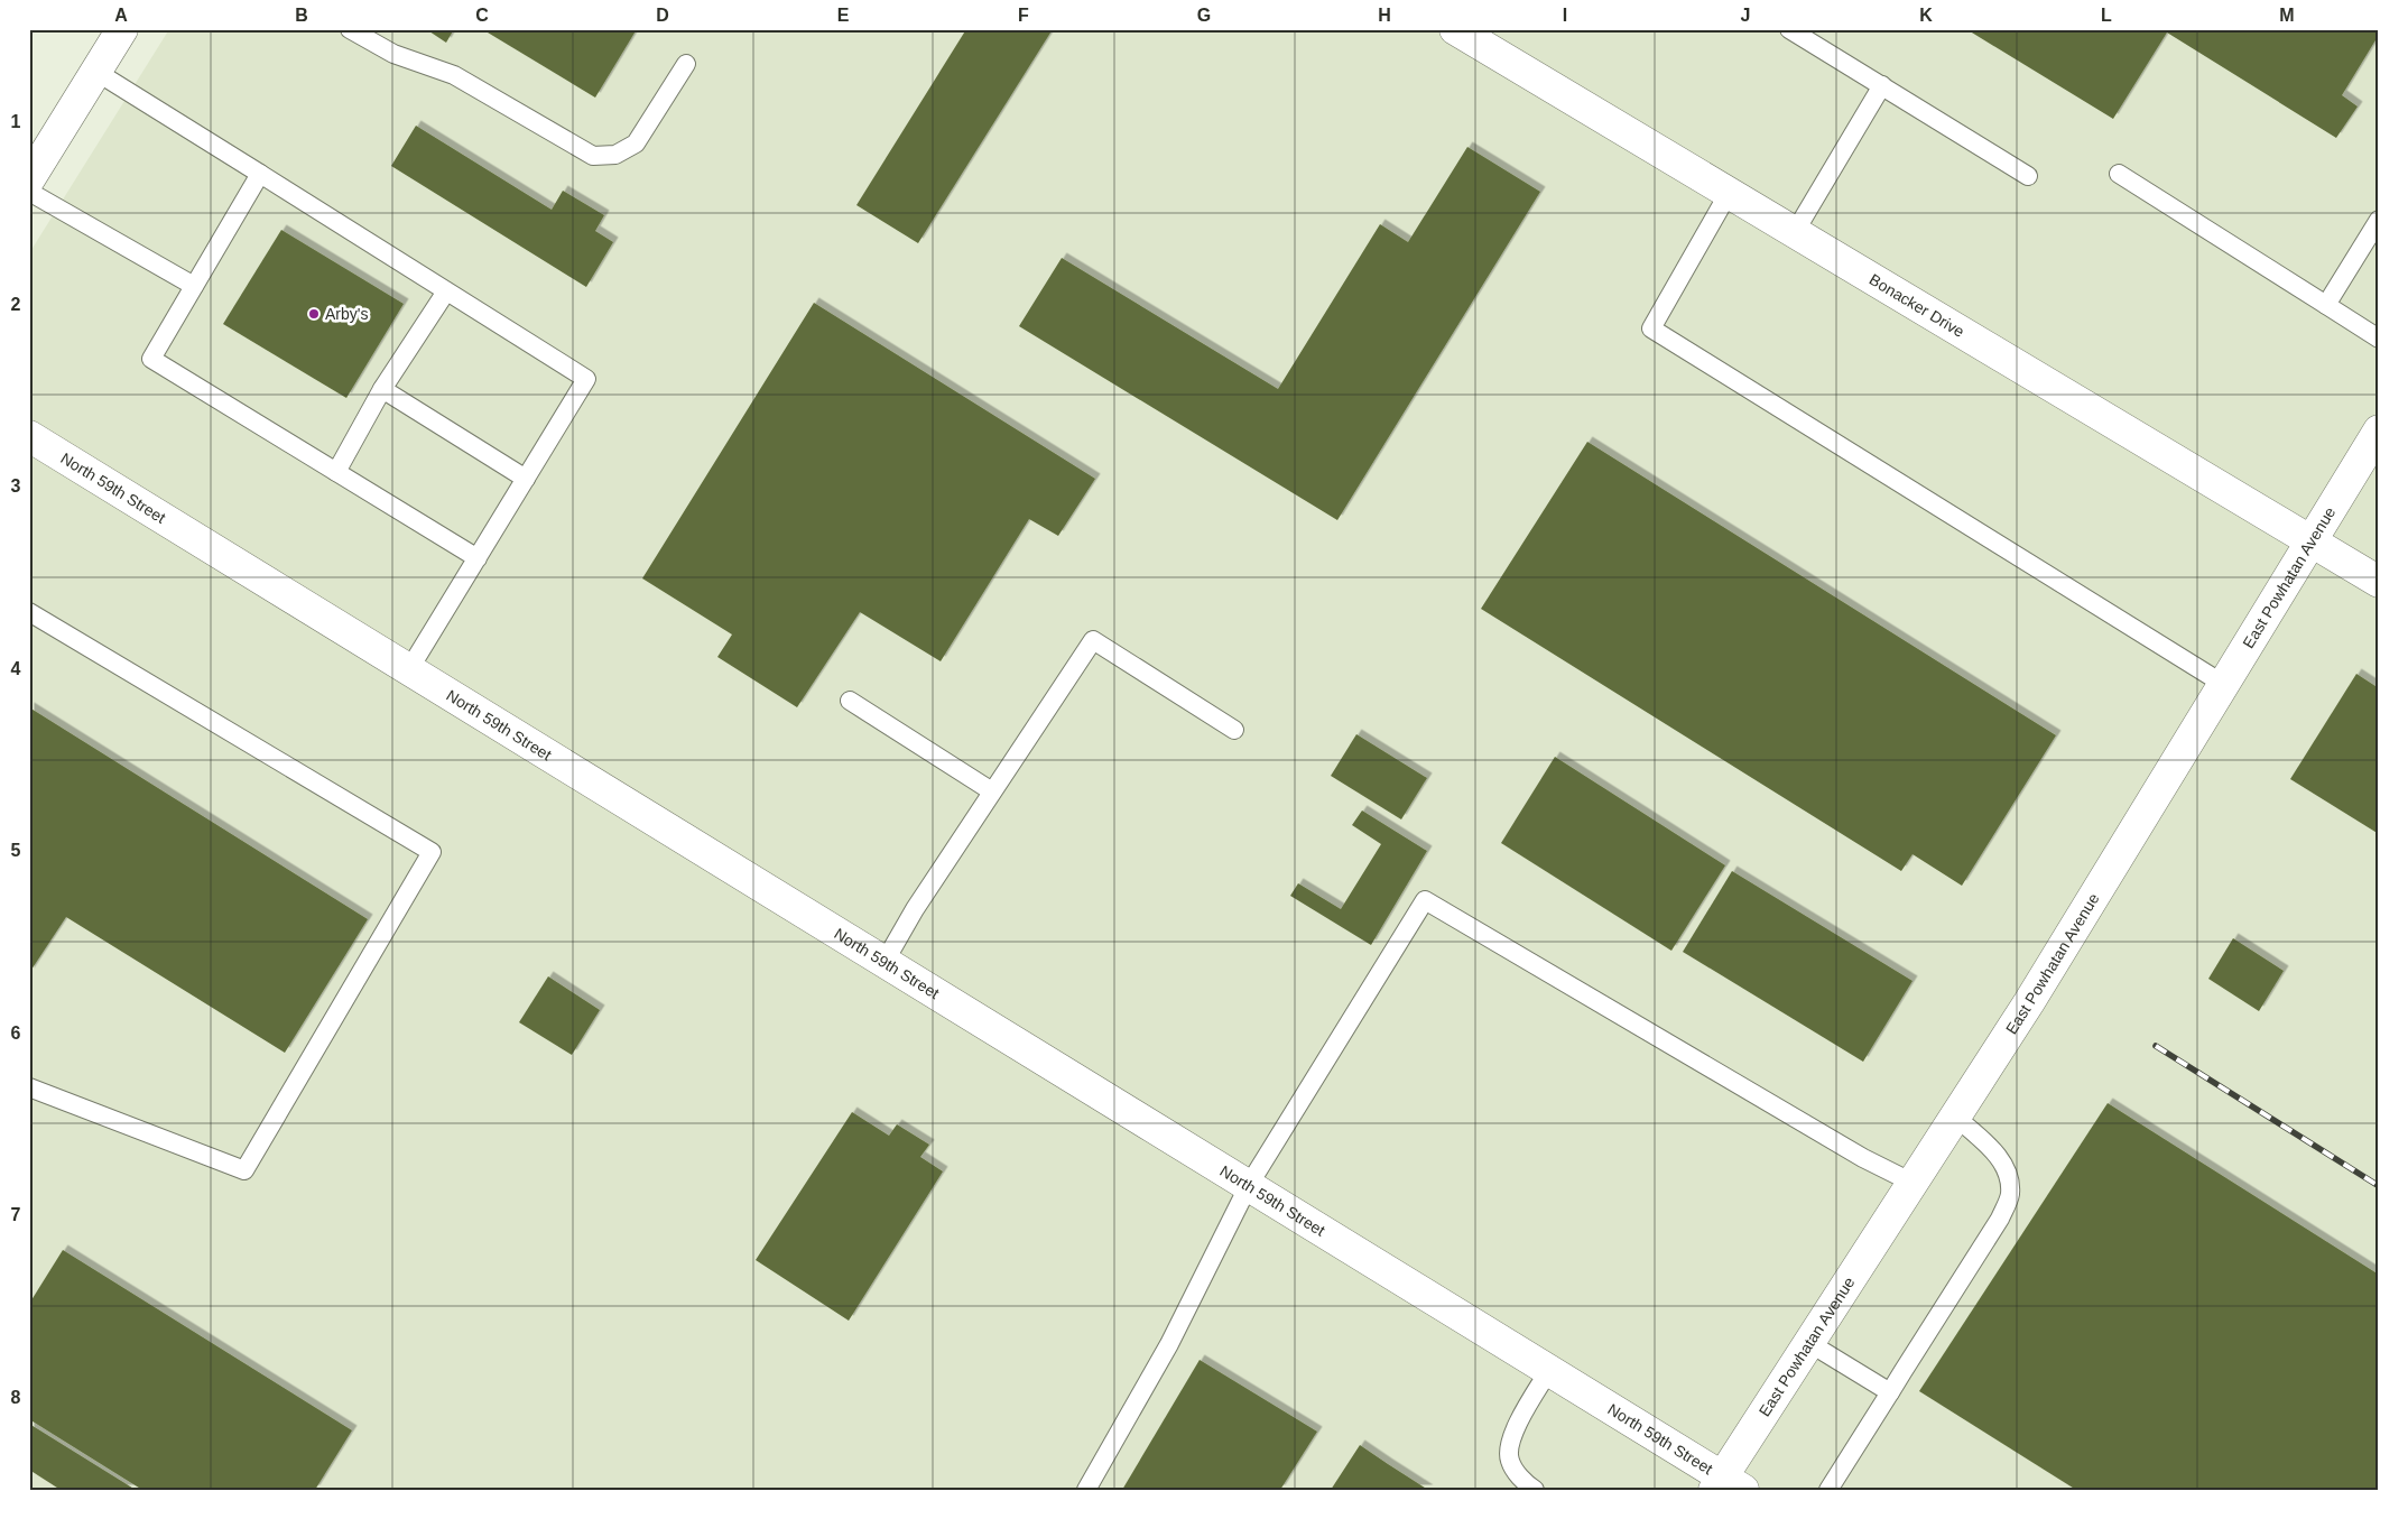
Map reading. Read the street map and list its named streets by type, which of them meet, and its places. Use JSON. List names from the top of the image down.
{
  "streets": {
    "street": ["Bonacker Drive", "North 59th Street", "East Powhatan Avenue"]
  },
  "crossings": [
    ["Bonacker Drive", "East Powhatan Avenue"],
    ["North 59th Street", "East Powhatan Avenue"]
  ],
  "places": ["Arby's"],
  "grid": {
    "columns": [
      "A",
      "B",
      "C",
      "D",
      "E",
      "F",
      "G",
      "H",
      "I",
      "J",
      "K",
      "L",
      "M"
    ],
    "rows": [
      "1",
      "2",
      "3",
      "4",
      "5",
      "6",
      "7",
      "8"
    ]
  }
}
